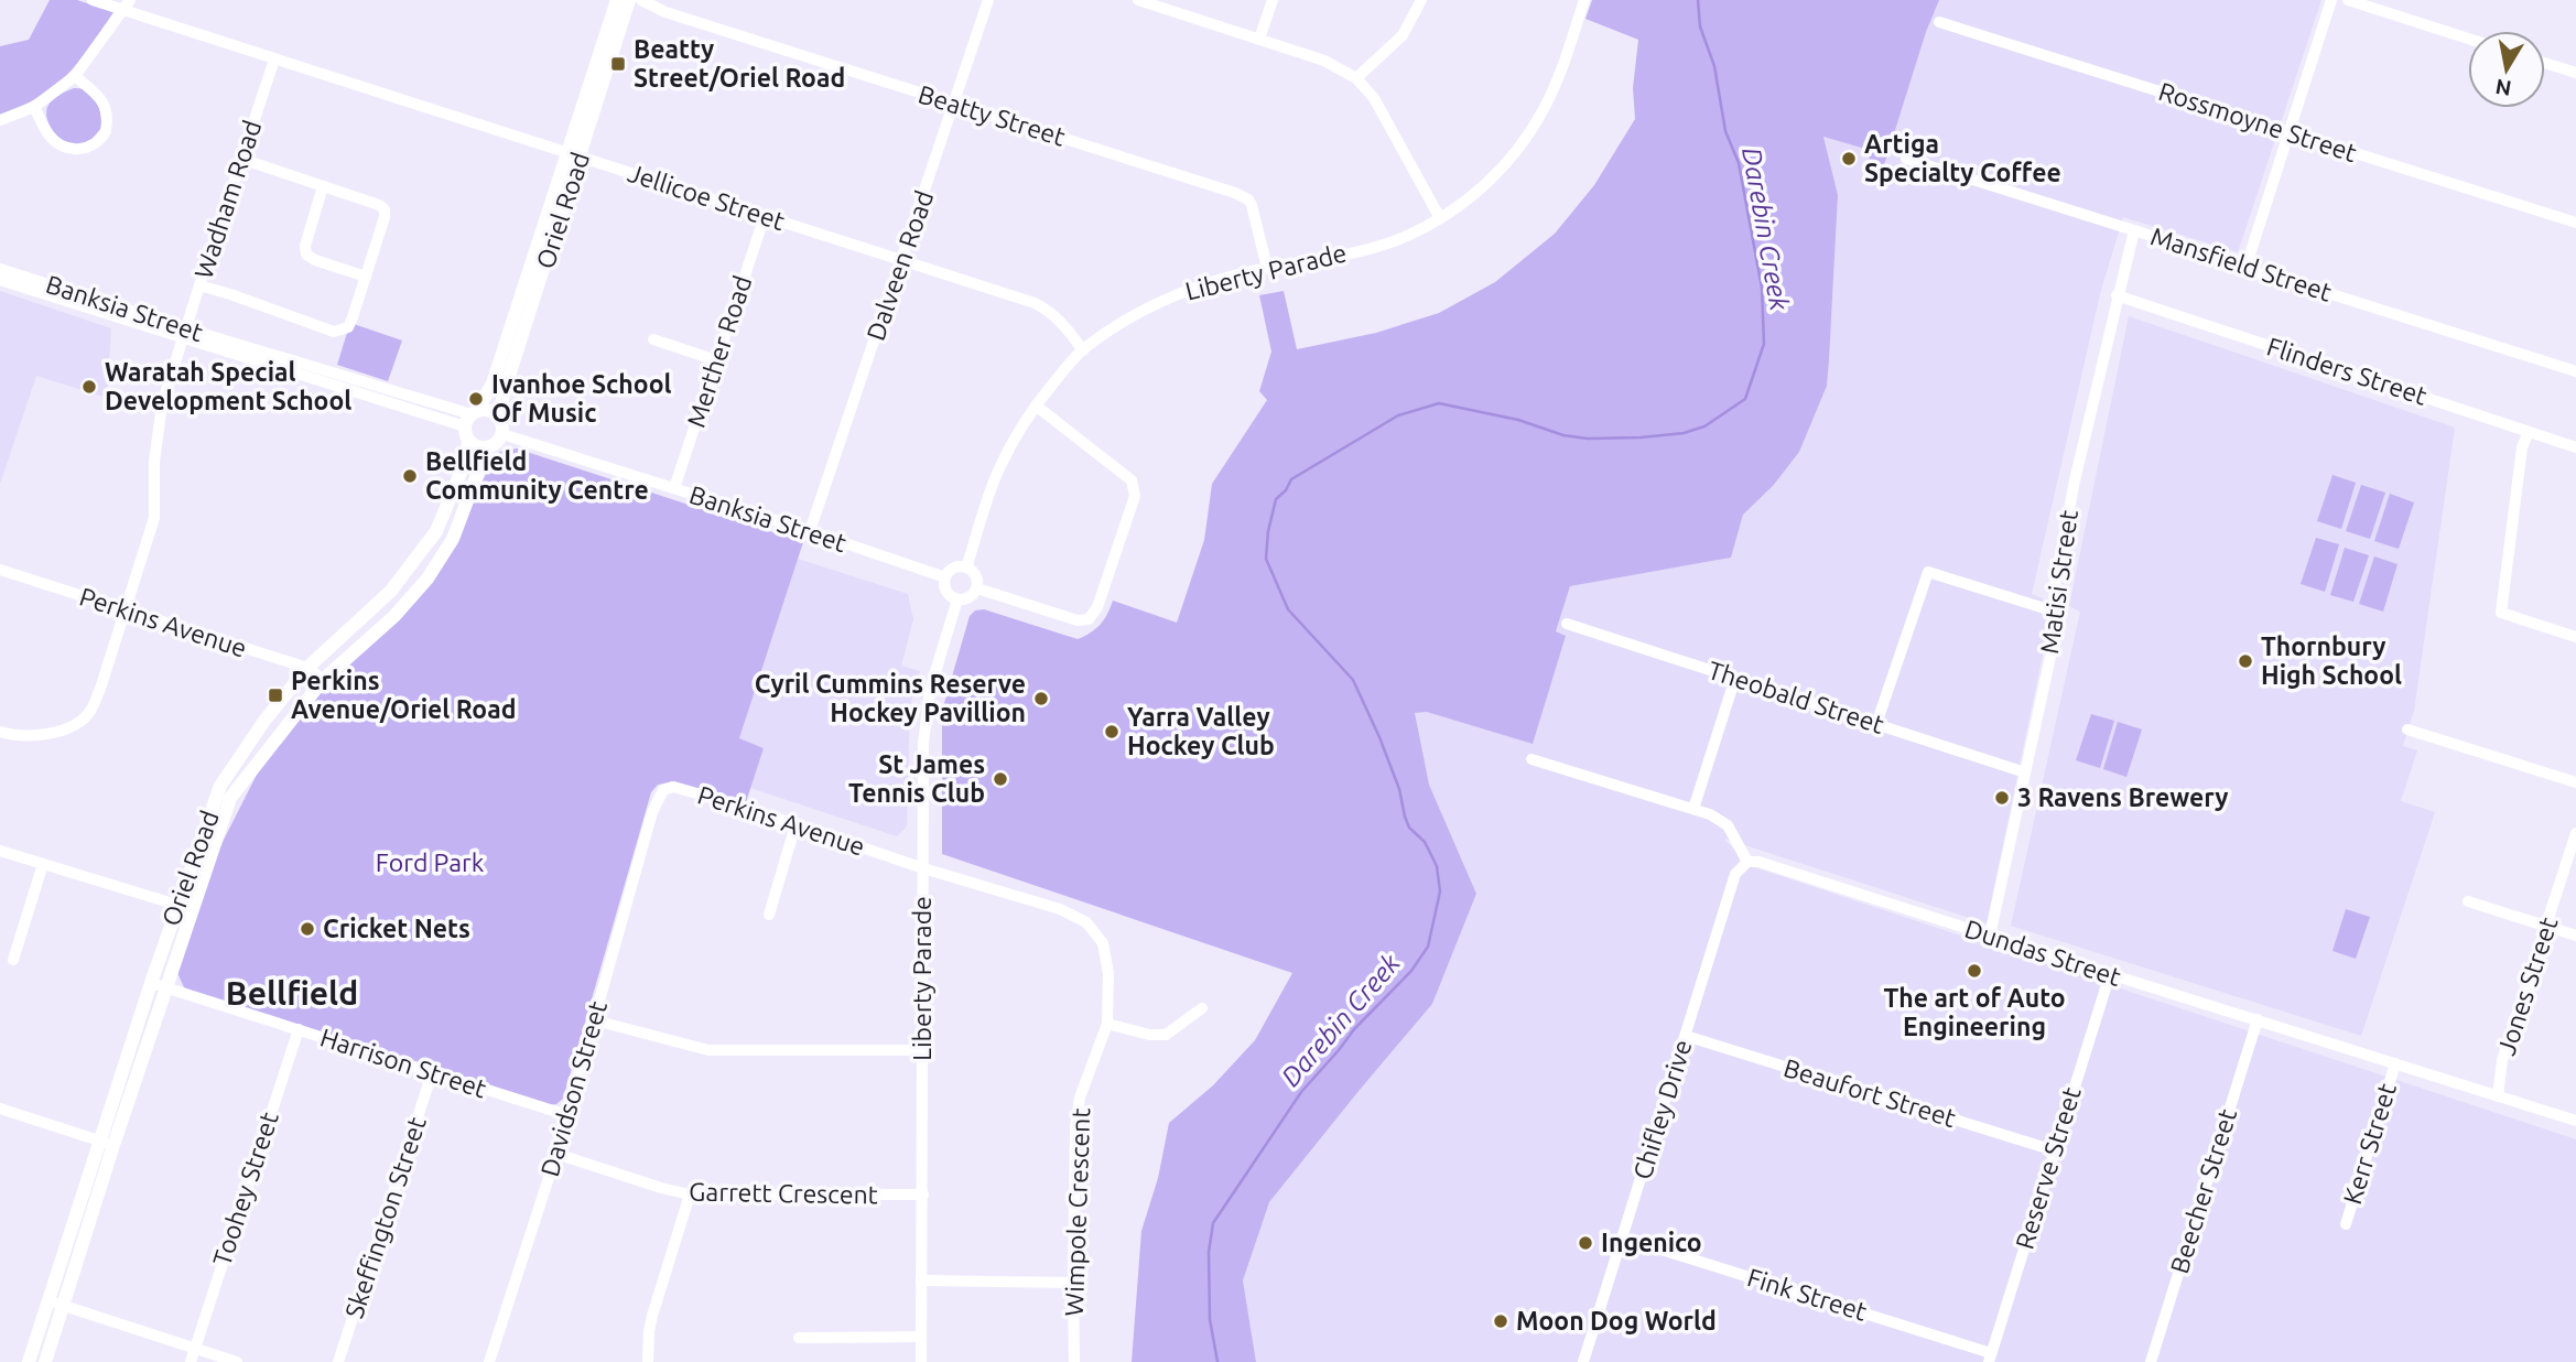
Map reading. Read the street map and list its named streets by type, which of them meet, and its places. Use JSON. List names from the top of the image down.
{
  "streets": {
    "main road": ["Oriel Road"],
    "street": [
      "Beatty Street",
      "Rossmoyne Street",
      "Jellicoe Street",
      "Wadham Road",
      "Mansfield Street",
      "Dalveen Road",
      "Liberty Parade",
      "Banksia Street",
      "Merther Road",
      "Flinders Street",
      "Matisi Street",
      "Perkins Avenue",
      "Theobald Street",
      "Dundas Street",
      "Jones Street",
      "Harrison Street",
      "Davidson Street",
      "Beaufort Street",
      "Chifley Drive",
      "Kerr Street",
      "Reserve Street",
      "Toohey Street",
      "Beecher Street",
      "Garrett Crescent",
      "Wimpole Crescent",
      "Skeffington Street",
      "Fink Street"
    ]
  },
  "crossings": [
    ["Beatty Street", "Oriel Road"],
    ["Beatty Street", "Dalveen Road"],
    ["Beatty Street", "Liberty Parade"],
    ["Jellicoe Street", "Wadham Road"],
    ["Jellicoe Street", "Oriel Road"],
    ["Jellicoe Street", "Dalveen Road"],
    ["Jellicoe Street", "Liberty Parade"],
    ["Jellicoe Street", "Merther Road"],
    ["Wadham Road", "Banksia Street"],
    ["Wadham Road", "Perkins Avenue"],
    ["Oriel Road", "Banksia Street"],
    ["Oriel Road", "Perkins Avenue"],
    ["Oriel Road", "Harrison Street"],
    ["Mansfield Street", "Matisi Street"],
    ["Dalveen Road", "Banksia Street"],
    ["Liberty Parade", "Banksia Street"],
    ["Liberty Parade", "Perkins Avenue"],
    ["Liberty Parade", "Garrett Crescent"],
    ["Liberty Parade", "Wimpole Crescent"],
    ["Banksia Street", "Merther Road"],
    ["Flinders Street", "Matisi Street"],
    ["Matisi Street", "Theobald Street"],
    ["Matisi Street", "Dundas Street"],
    ["Perkins Avenue", "Davidson Street"],
    ["Perkins Avenue", "Wimpole Crescent"],
    ["Dundas Street", "Jones Street"],
    ["Dundas Street", "Chifley Drive"],
    ["Dundas Street", "Kerr Street"],
    ["Dundas Street", "Reserve Street"],
    ["Dundas Street", "Beecher Street"],
    ["Harrison Street", "Davidson Street"],
    ["Harrison Street", "Toohey Street"],
    ["Harrison Street", "Skeffington Street"],
    ["Davidson Street", "Garrett Crescent"],
    ["Beaufort Street", "Chifley Drive"],
    ["Beaufort Street", "Reserve Street"],
    ["Chifley Drive", "Fink Street"],
    ["Reserve Street", "Fink Street"]
  ],
  "districts": ["Bellfield"],
  "water": ["Darebin Creek"],
  "parks": ["Ford Park"],
  "places": {
    "transit": ["Beatty Street/Oriel Road", "Perkins Avenue/Oriel Road"],
    "other": [
      "Artiga Specialty Coffee",
      "Waratah Special Development School",
      "Ivanhoe School Of Music",
      "Bellfield Community Centre",
      "Thornbury High School",
      "Cyril Cummins Reserve Hockey Pavillion",
      "Yarra Valley Hockey Club",
      "St James Tennis Club",
      "3 Ravens Brewery",
      "Cricket Nets",
      "The art of Auto Engineering",
      "Ingenico",
      "Moon Dog World"
    ]
  },
  "north": "bottom"
}
